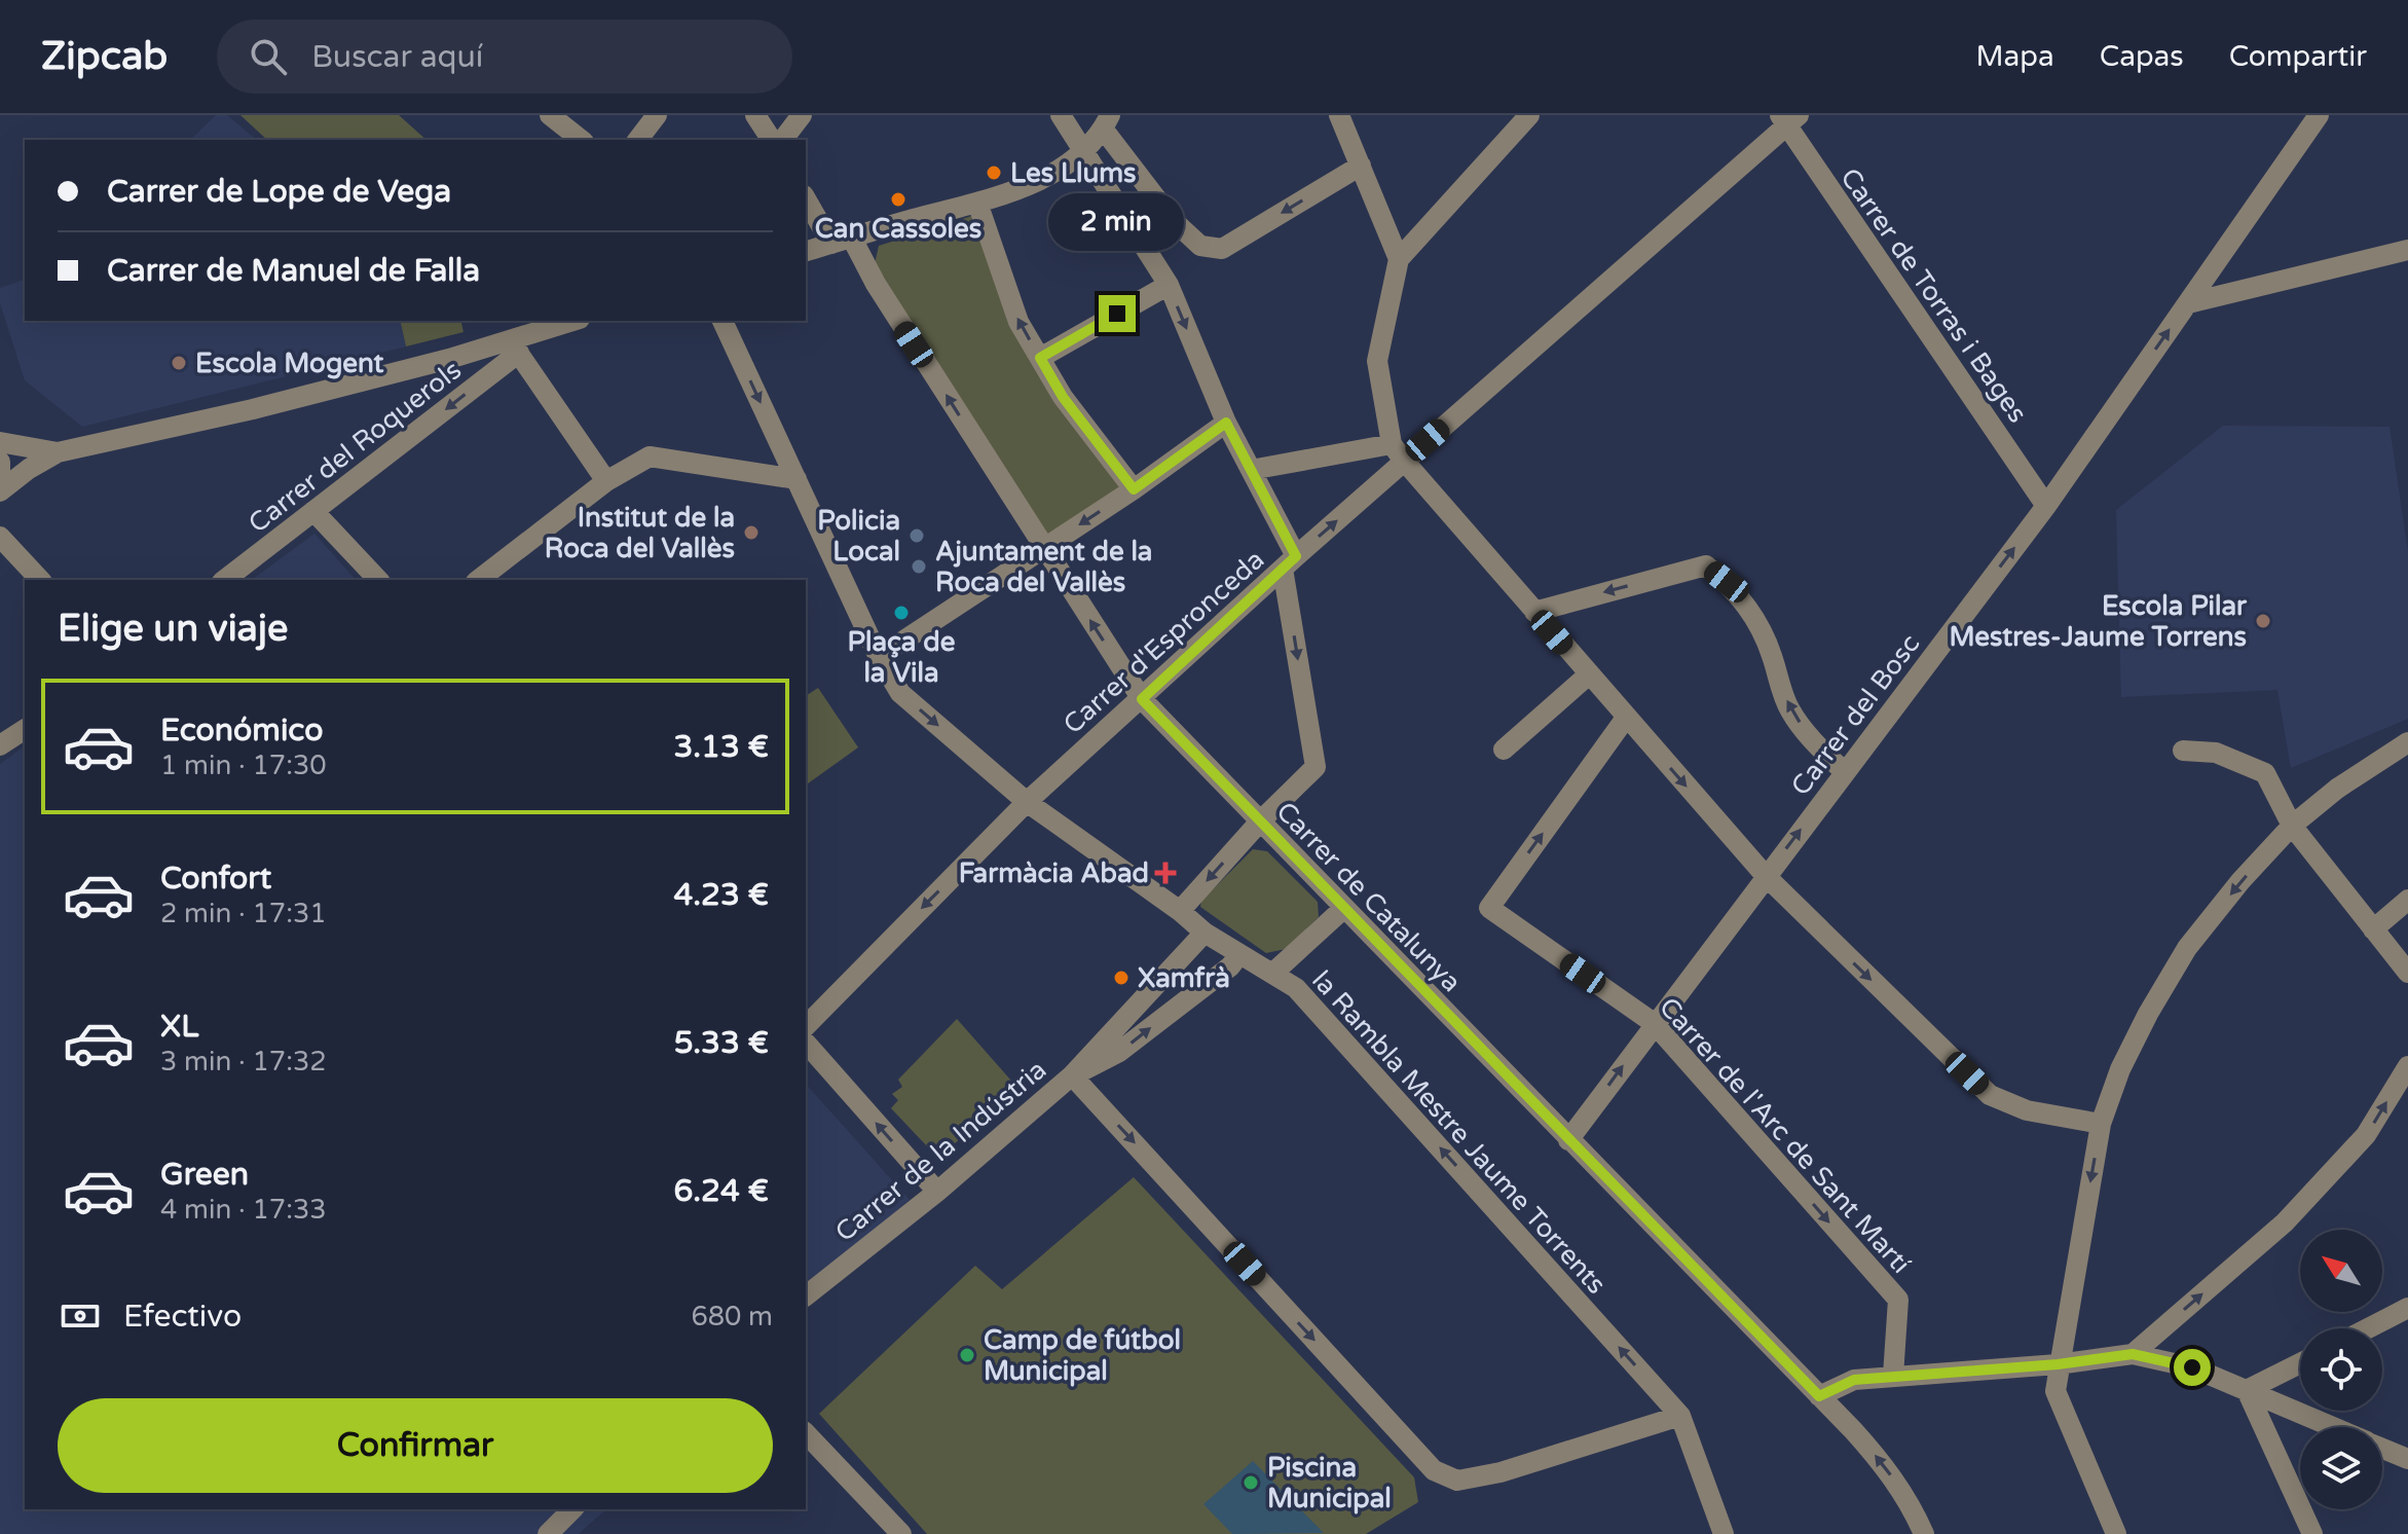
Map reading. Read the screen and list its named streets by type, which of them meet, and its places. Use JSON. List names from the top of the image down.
{
  "streets": {
    "street": [
      "Carrer de Torras i Bages",
      "Carrer del Roquerols",
      "Carrer d'Espronceda",
      "Carrer del Bosc",
      "Carrer de Catalunya",
      "la Rambla Mestre Jaume Torrents",
      "Carrer de l'Arc de Sant Martí",
      "Carrer de la Indústria"
    ]
  },
  "crossings": [
    ["Carrer de Torras i Bages", "Carrer d'Espronceda"],
    ["Carrer de Torras i Bages", "Carrer del Bosc"],
    ["Carrer d'Espronceda", "Carrer de Catalunya"],
    ["Carrer d'Espronceda", "la Rambla Mestre Jaume Torrents"],
    ["Carrer del Bosc", "Carrer de Catalunya"],
    ["Carrer del Bosc", "Carrer de l'Arc de Sant Martí"],
    ["la Rambla Mestre Jaume Torrents", "Carrer de la Indústria"]
  ],
  "one_way": ["Carrer del Bosc"],
  "places": {
    "other": [
      "Les Llums",
      "Can Cassoles",
      "Escola Mogent",
      "Institut de la Roca del Vallès",
      "Policia Local",
      "Ajuntament de la Roca del Vallès",
      "Plaça de la Vila",
      "Escola Pilar Mestres-Jaume Torrens",
      "Xamfrà",
      "Camp de fútbol Municipal",
      "Piscina Municipal"
    ],
    "health": ["Farmàcia Abad"]
  },
  "north": "top left",
  "page": {
    "header": "Zipcab",
    "search": "Buscar aquí",
    "nav": ["Mapa", "Capas", "Compartir"],
    "banner": ["Carrer de Lope de Vega", "Carrer de Manuel de Falla"],
    "bubble": "2 min",
    "heading": "Elige un viaje",
    "list": [
      {
        "name": "Económico",
        "note": "1 min · 17:30",
        "value": "3.13 €"
      },
      {
        "name": "Confort",
        "note": "2 min · 17:31",
        "value": "4.23 €"
      },
      {
        "name": "XL",
        "note": "3 min · 17:32",
        "value": "5.33 €"
      },
      {
        "name": "Green",
        "note": "4 min · 17:33",
        "value": "6.24 €"
      }
    ],
    "pay": ["Efectivo", "680 m"],
    "buttons": "Confirmar"
  }
}
